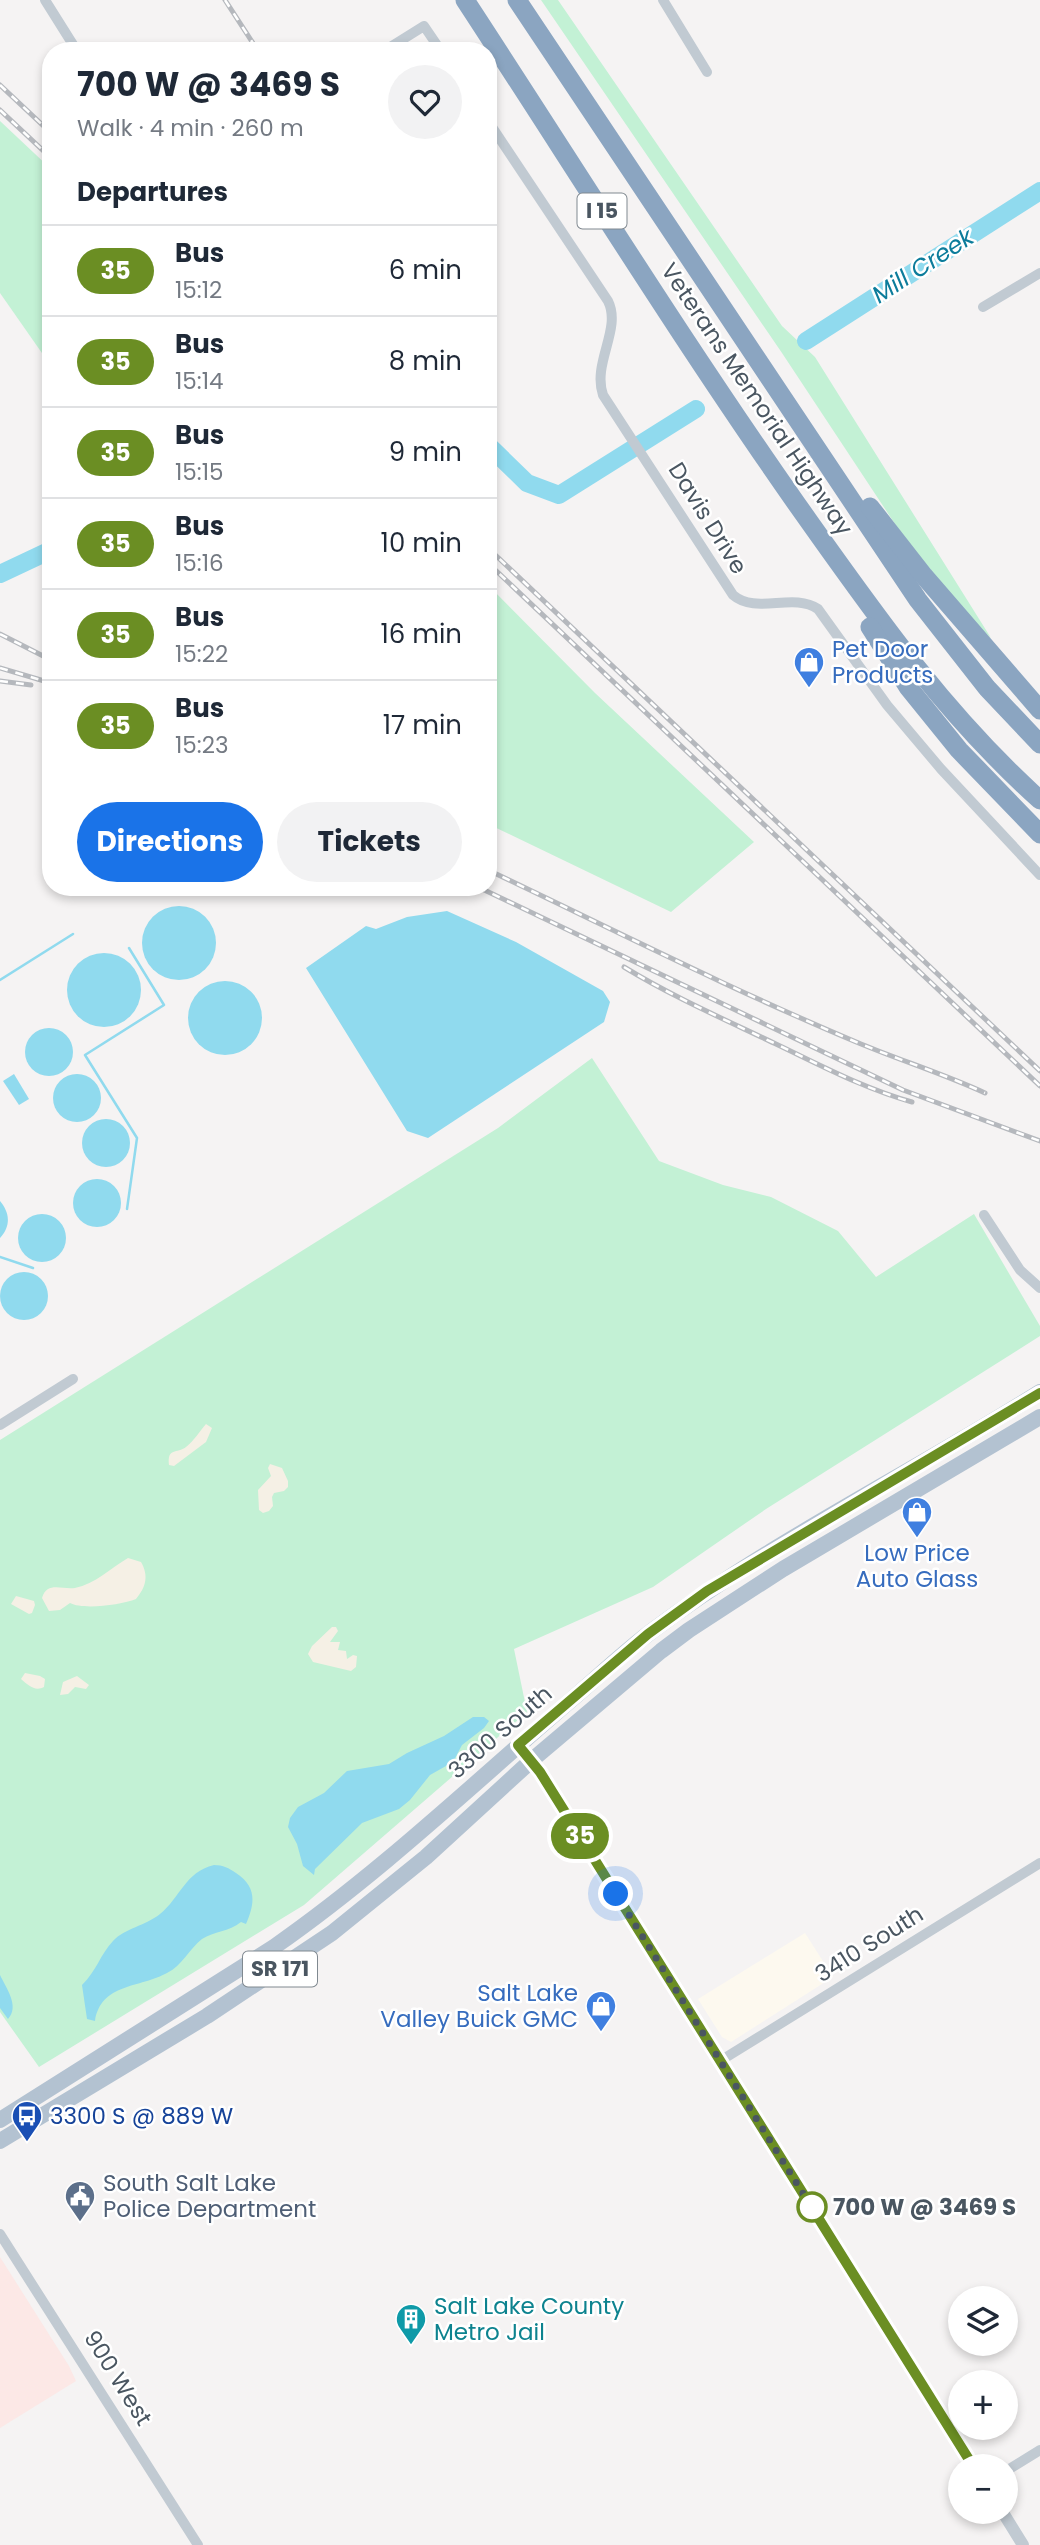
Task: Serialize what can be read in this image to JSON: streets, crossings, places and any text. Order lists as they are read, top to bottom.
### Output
{
  "streets": {
    "highway": ["I 15", "Veterans Memorial Highway"],
    "main road": ["3300 South", "SR 171"],
    "street": ["Davis Drive", "3410 South", "900 West"]
  },
  "water": ["Mill Creek"],
  "places": {
    "shop": ["Pet Door Products", "Low Price Auto Glass", "Salt Lake Valley Buick GMC"],
    "bus stop": ["3300 S @ 889 W"],
    "other": ["700 W @ 3469 S"],
    "public building": ["South Salt Lake Police Department"],
    "building": ["Salt Lake County Metro Jail"]
  },
  "lines": ["bus line 35"],
  "page": {
    "on_map": "35",
    "heading": [
      ["700 W @ 3469 S", "Walk · 4 min · 260 m"],
      "Departures"
    ],
    "list": [
      {
        "mark": "35",
        "name": "Bus",
        "note": "15:12",
        "value": "6 min"
      },
      {
        "mark": "35",
        "name": "Bus",
        "note": "15:14",
        "value": "8 min"
      },
      {
        "mark": "35",
        "name": "Bus",
        "note": "15:15",
        "value": "9 min"
      },
      {
        "mark": "35",
        "name": "Bus",
        "note": "15:16",
        "value": "10 min"
      },
      {
        "mark": "35",
        "name": "Bus",
        "note": "15:22",
        "value": "16 min"
      },
      {
        "mark": "35",
        "name": "Bus",
        "note": "15:23",
        "value": "17 min"
      }
    ],
    "buttons": ["Directions", "Tickets"],
    "map_buttons": ["+", "−"]
  }
}
